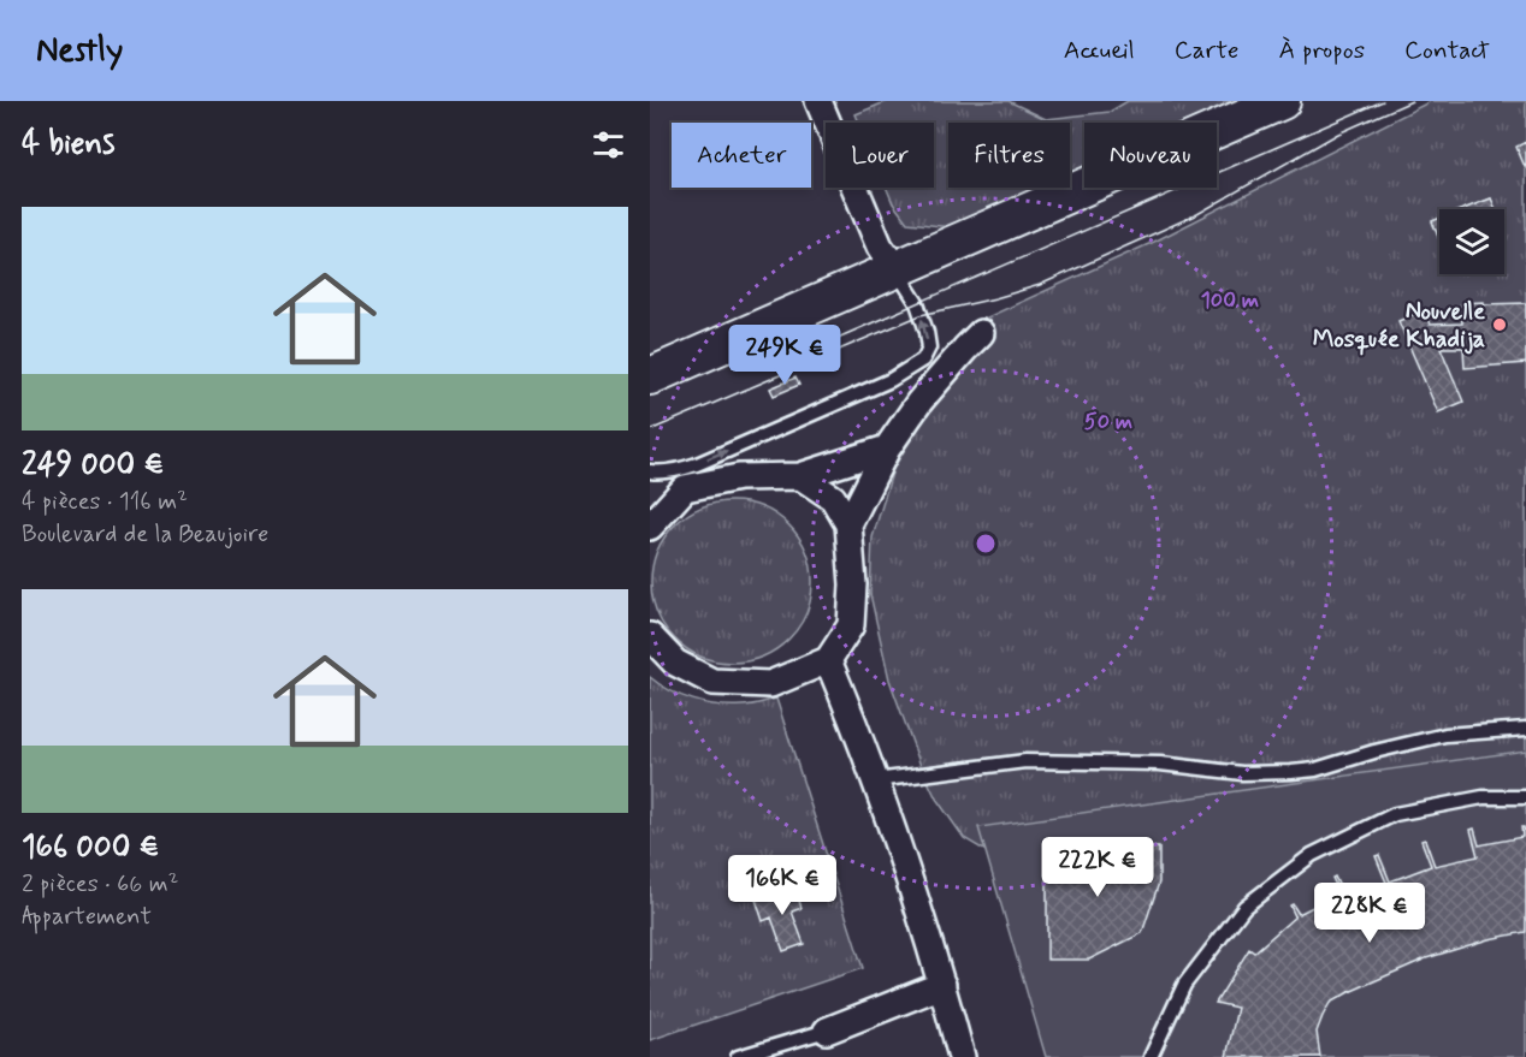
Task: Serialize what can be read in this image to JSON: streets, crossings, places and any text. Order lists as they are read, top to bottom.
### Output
{
  "places": ["Nouvelle Mosquée Khadija"],
  "page": {
    "header": "Nestly",
    "nav": [
      "Accueil",
      "Carte",
      "À propos",
      "Contact"
    ],
    "heading": "4 biens",
    "chip": [
      "Acheter",
      "Louer",
      "Filtres",
      "Nouveau"
    ],
    "list": [
      {
        "name": "249 000 €",
        "note": "4 pièces · 116 m² · Boulevard de la Beaujoire"
      },
      {
        "name": "166 000 €",
        "note": "2 pièces · 66 m² · Appartement"
      }
    ],
    "price": [
      "249K €",
      "222K €",
      "166K €",
      "228K €"
    ]
  },
  "rings": ["100 m", "50 m"]
}
